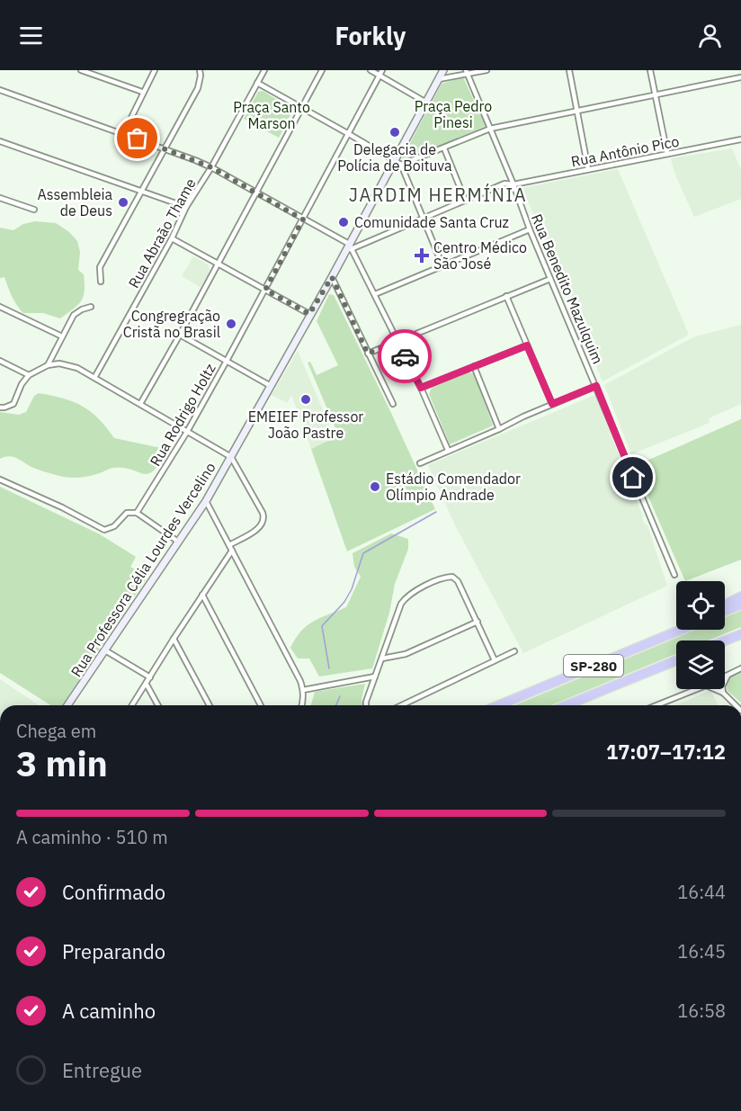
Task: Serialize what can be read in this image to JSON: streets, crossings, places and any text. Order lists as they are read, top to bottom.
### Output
{
  "streets": {
    "highway": ["SP-280"],
    "main road": ["Rua Professora Célia Lourdes Vercelino"],
    "street": [
      "Rua Antônio Pico",
      "Rua Abraão Thame",
      "Rua Benedito Mazulquim",
      "Rua Rodrigo Holtz"
    ]
  },
  "crossings": [
    ["Rua Antônio Pico", "Rua Benedito Mazulquim"],
    ["Rua Antônio Pico", "Rua Professora Célia Lourdes Vercelino"]
  ],
  "districts": ["JARDIM HERMÍNIA"],
  "parks": ["Praça Pedro Pinesi", "Praça Santo Marson"],
  "places": {
    "other": [
      "Delegacia de Polícia de Boituva",
      "Assembleia de Deus",
      "Comunidade Santa Cruz",
      "Congregração Cristã no Brasil",
      "EMEIEF Professor João Pastre",
      "Estádio Comendador Olímpio Andrade"
    ],
    "health": ["Centro Médico São José"]
  },
  "page": {
    "header": "Forkly",
    "heading": ["3 min", "Chega em", "17:07–17:12"],
    "bar": "A caminho · 510 m",
    "list": [
      ["Confirmado", "16:44"],
      ["Preparando", "16:45"],
      ["A caminho", "16:58"],
      "Entregue"
    ]
  }
}
